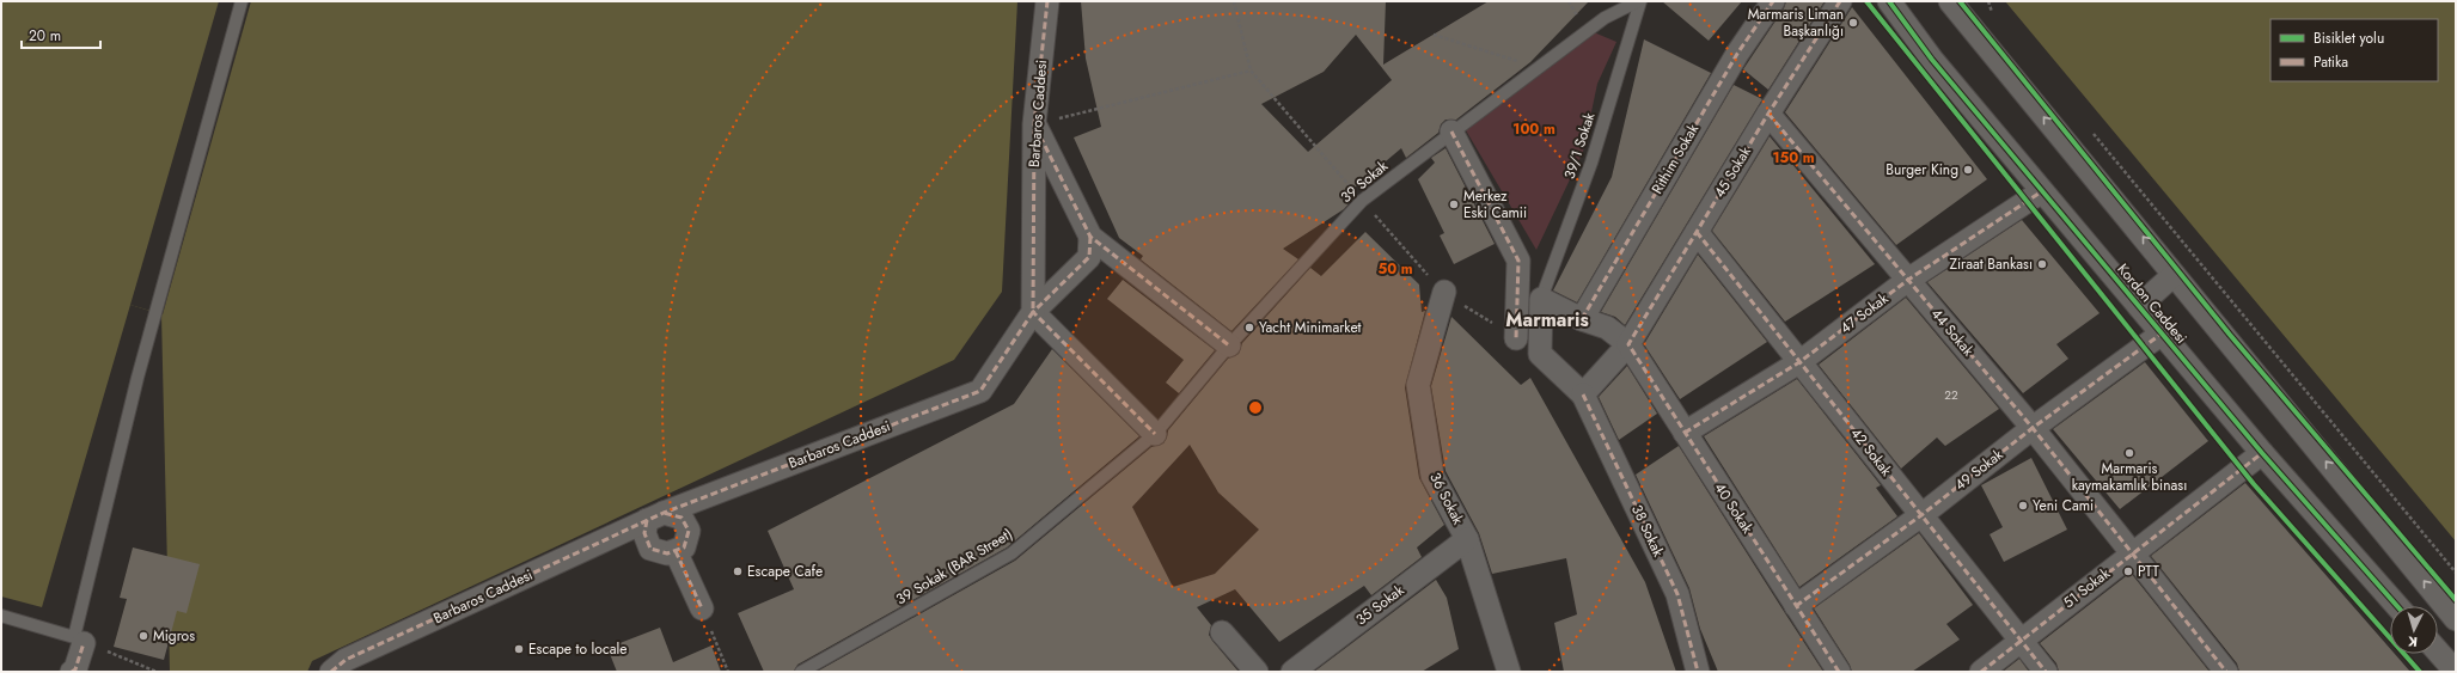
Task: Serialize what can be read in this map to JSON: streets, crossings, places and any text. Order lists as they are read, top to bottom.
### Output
{
  "streets": {
    "street": [
      "Barbaros Caddesi",
      "Rithim Sokak",
      "45 Sokak",
      "Kordon Caddesi",
      "47 Sokak",
      "44 Sokak",
      "42 Sokak",
      "49 Sokak",
      "36 Sokak",
      "40 Sokak",
      "38 Sokak",
      "51 Sokak",
      "35 Sokak"
    ],
    "lane": ["39/1 Sokak", "39 Sokak", "39 Sokak (BAR Street)"]
  },
  "crossings": [
    ["39/1 Sokak", "39 Sokak"],
    ["39/1 Sokak", "40 Sokak"],
    ["Rithim Sokak", "40 Sokak"],
    ["45 Sokak", "44 Sokak"],
    ["45 Sokak", "42 Sokak"],
    ["45 Sokak", "40 Sokak"],
    ["45 Sokak", "38 Sokak"],
    ["39 Sokak", "39 Sokak (BAR Street)"],
    ["Kordon Caddesi", "47 Sokak"],
    ["Kordon Caddesi", "49 Sokak"],
    ["Kordon Caddesi", "51 Sokak"],
    ["47 Sokak", "44 Sokak"],
    ["47 Sokak", "42 Sokak"],
    ["47 Sokak", "40 Sokak"],
    ["44 Sokak", "49 Sokak"],
    ["44 Sokak", "51 Sokak"],
    ["42 Sokak", "49 Sokak"],
    ["42 Sokak", "51 Sokak"],
    ["49 Sokak", "40 Sokak"],
    ["36 Sokak", "35 Sokak"]
  ],
  "districts": ["Marmaris"],
  "places": [
    "Marmaris Liman Başkanlığı",
    "Burger King",
    "Merkez Eski Camii",
    "Ziraat Bankası",
    "Yacht Minimarket",
    "Marmaris kaymakamlık binası",
    "Yeni Cami",
    "Escape Cafe",
    "PTT",
    "Migros",
    "Escape to locale"
  ],
  "house_numbers": ["22"],
  "legend": ["Bisiklet yolu", "Patika"],
  "scale_bar": "20 m",
  "north": "bottom",
  "rings": ["100 m", "150 m", "50 m"]
}
